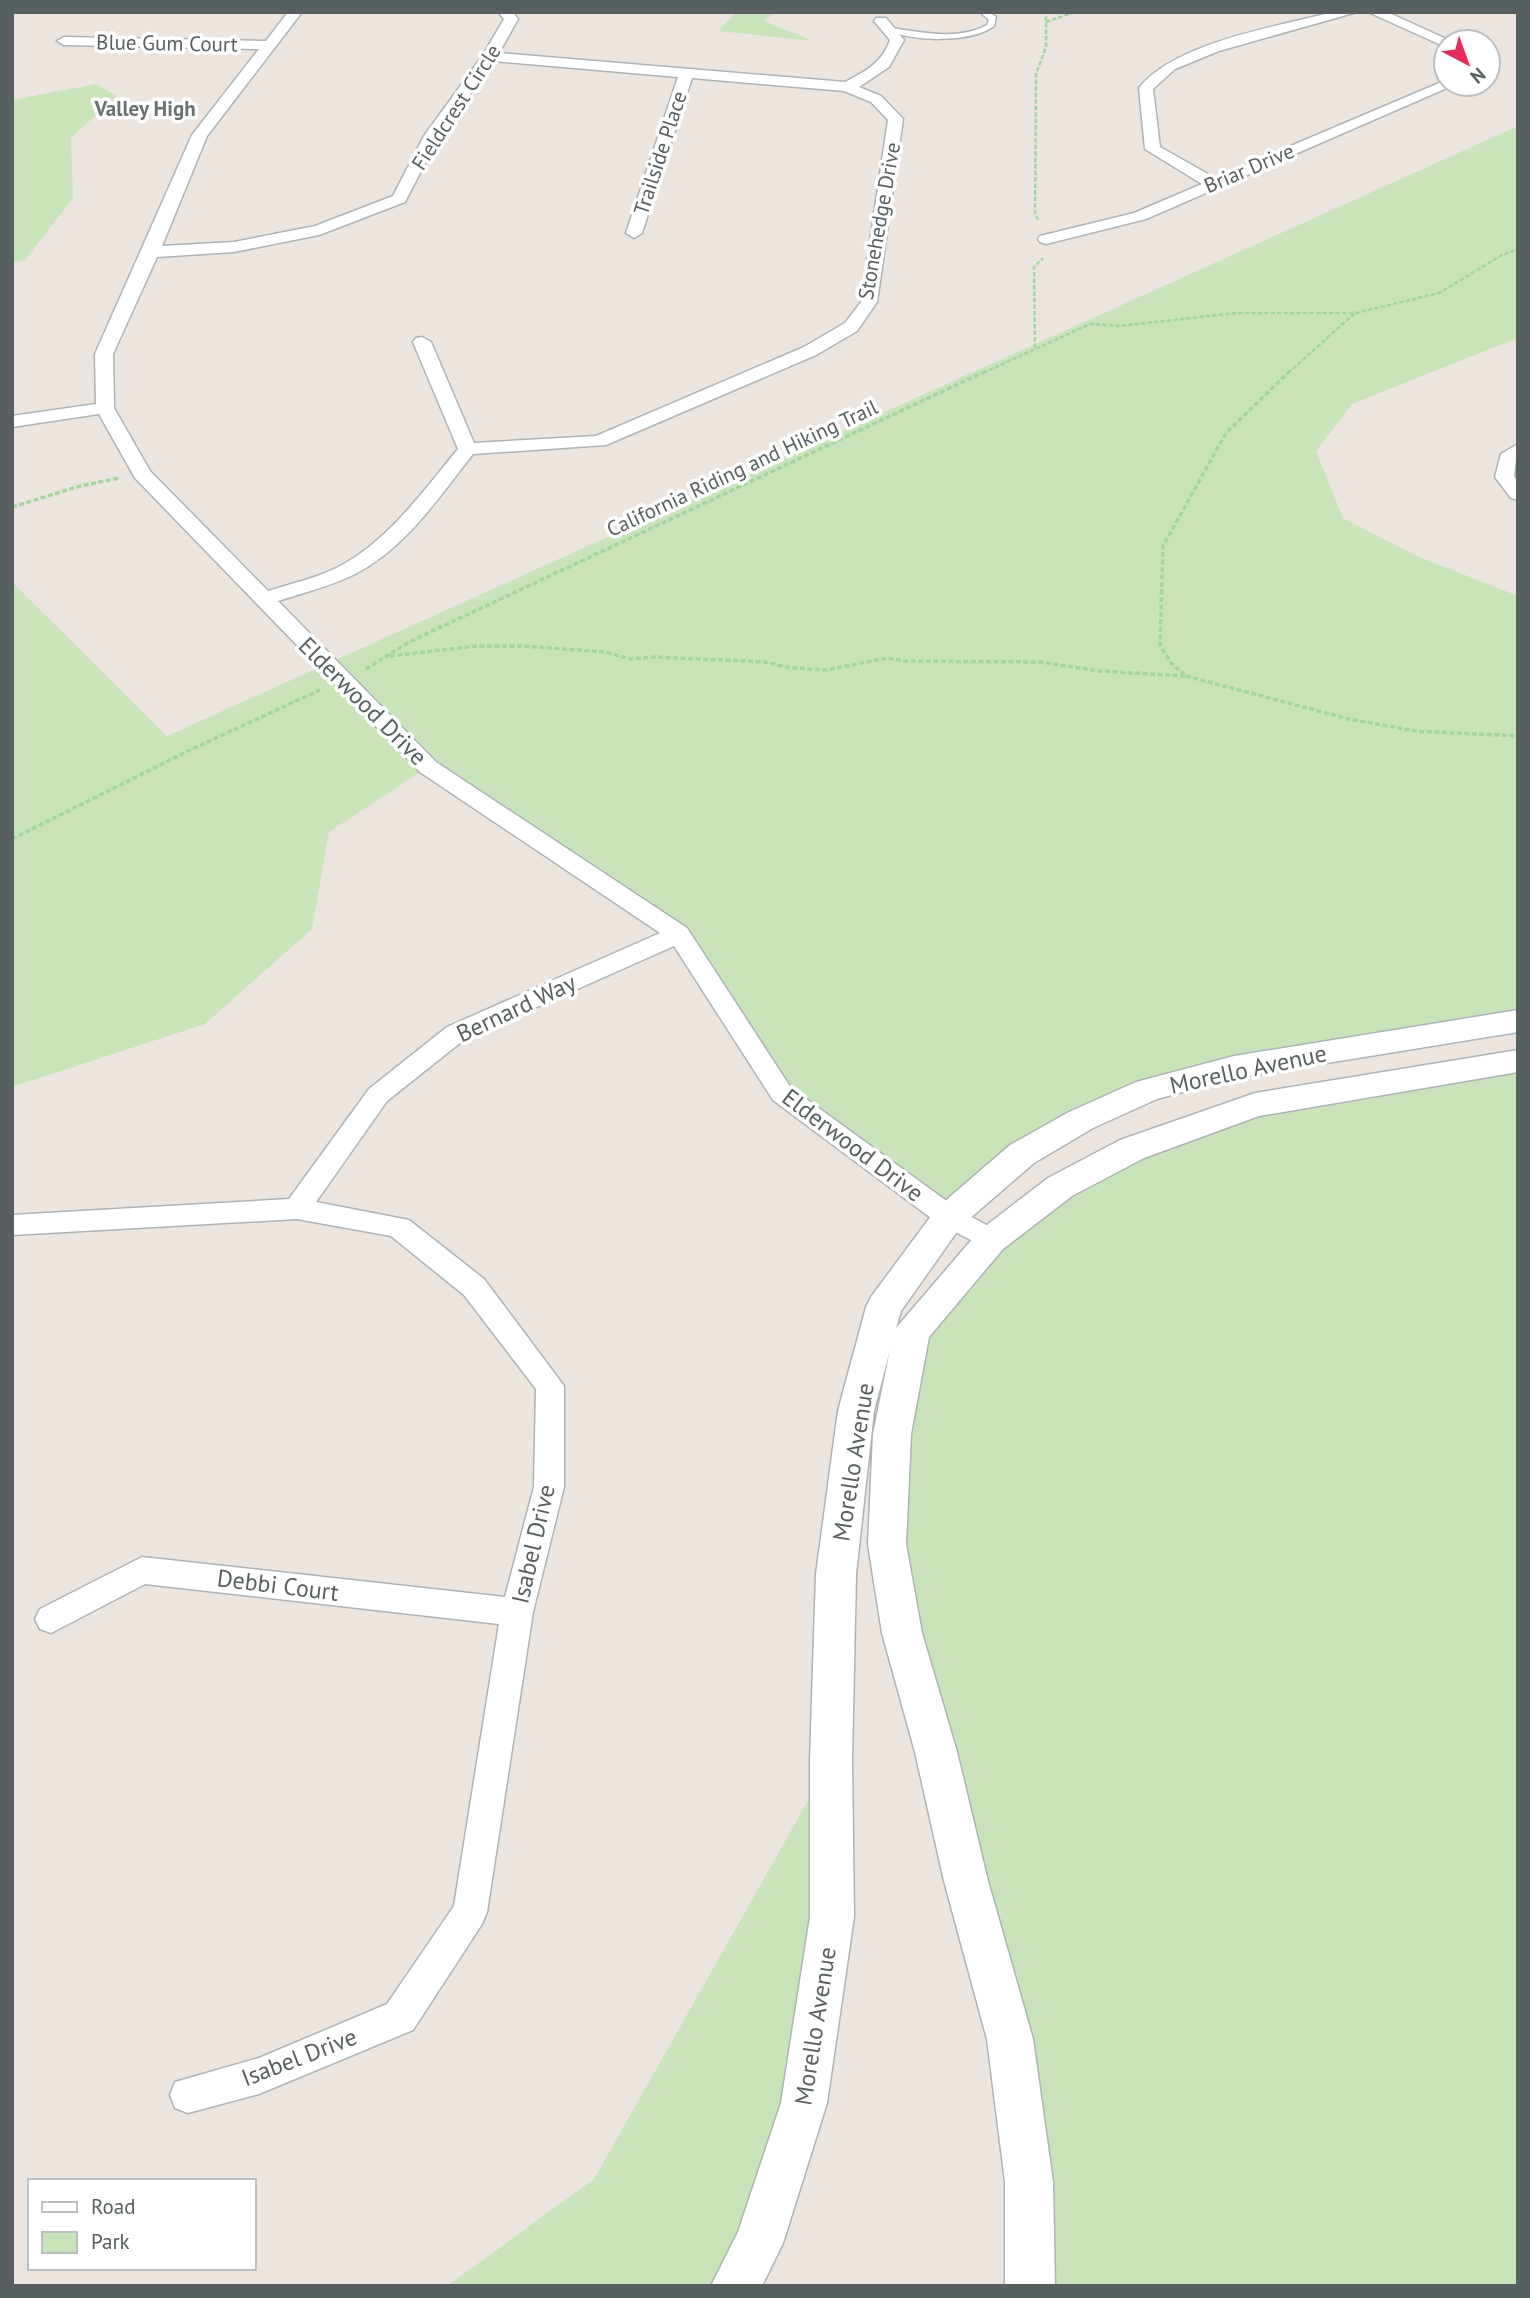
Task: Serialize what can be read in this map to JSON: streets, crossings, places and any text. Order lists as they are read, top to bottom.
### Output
{
  "streets": {
    "street": [
      "Blue Gum Court",
      "Fieldcrest Circle",
      "Trailside Place",
      "Briar Drive",
      "Stonehedge Drive",
      "Elderwood Drive",
      "Bernard Way",
      "Morello Avenue",
      "Isabel Drive",
      "Debbi Court"
    ],
    "path": ["California Riding and Hiking Trail"]
  },
  "crossings": [
    ["Blue Gum Court", "Elderwood Drive"],
    ["Fieldcrest Circle", "Stonehedge Drive"],
    ["Fieldcrest Circle", "Elderwood Drive"],
    ["Trailside Place", "Stonehedge Drive"],
    ["California Riding and Hiking Trail", "Elderwood Drive"],
    ["Elderwood Drive", "Bernard Way"],
    ["Elderwood Drive", "Morello Avenue"],
    ["Bernard Way", "Isabel Drive"],
    ["Isabel Drive", "Debbi Court"]
  ],
  "districts": ["Valley High"],
  "legend": ["Road", "Park"],
  "north": "bottom right"
}
